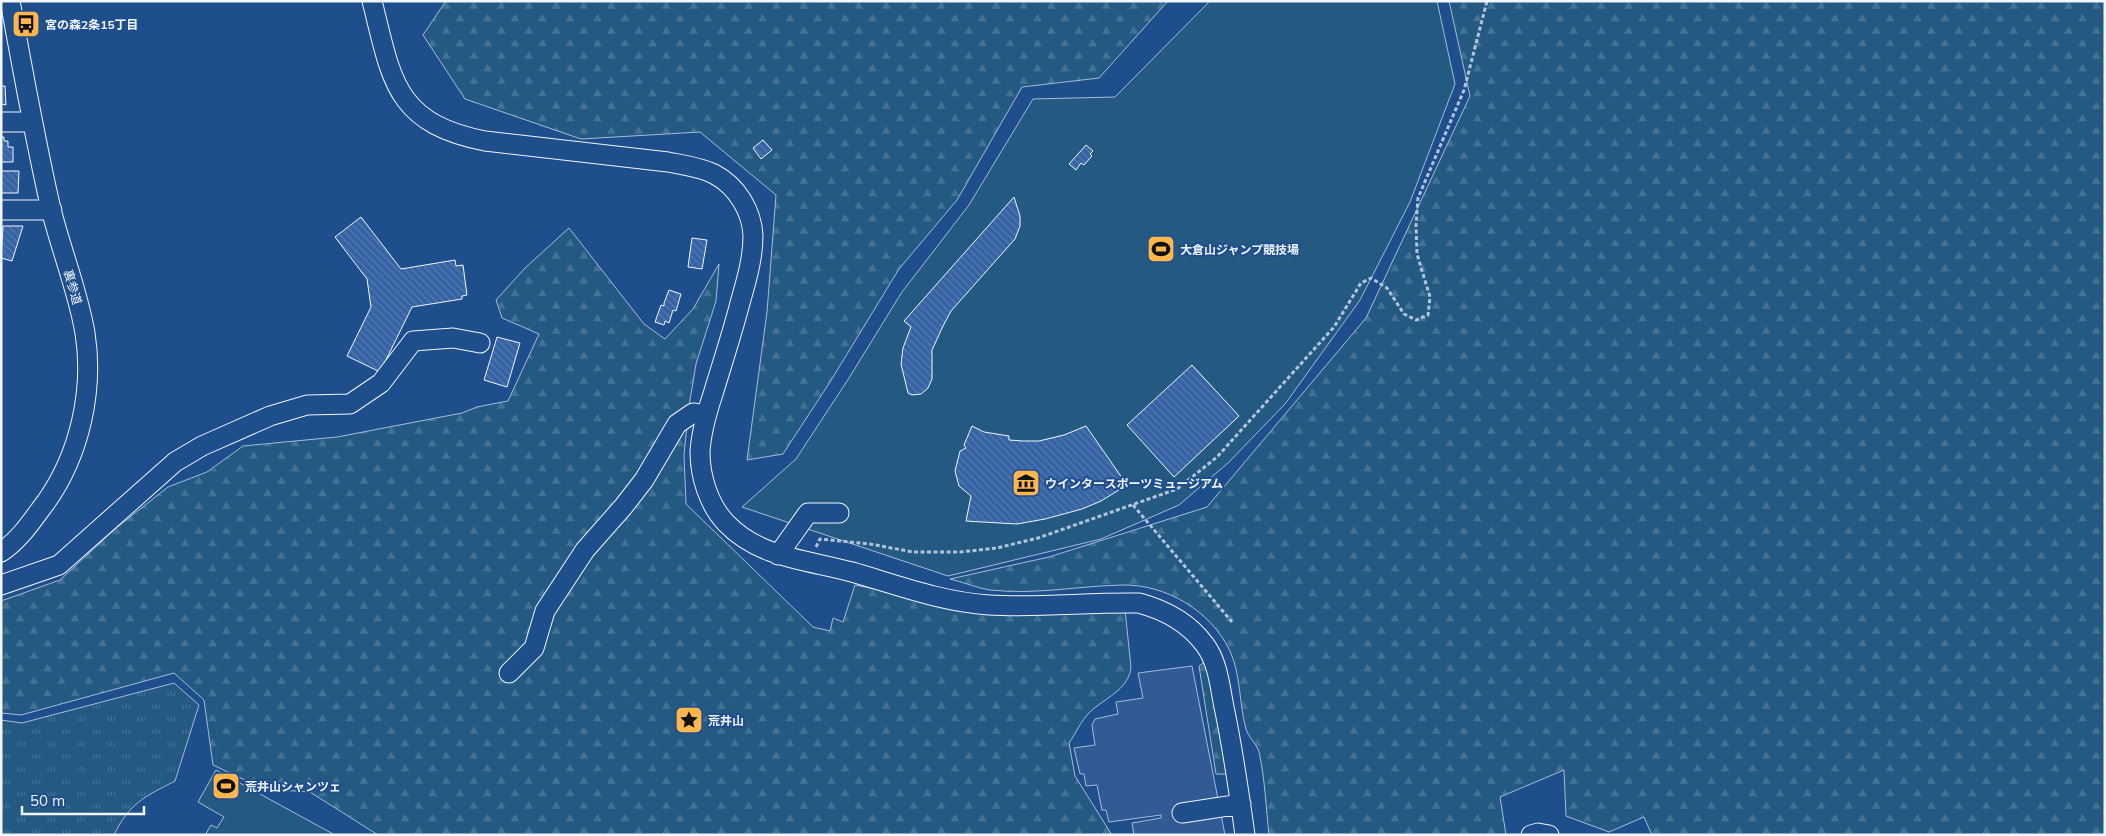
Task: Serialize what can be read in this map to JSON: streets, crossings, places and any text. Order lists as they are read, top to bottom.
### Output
{
  "streets": {
    "street": ["裏参道"]
  },
  "places": {
    "bus stop": ["宮の森2条15丁目"],
    "sports": ["大倉山ジャンプ競技場", "荒井山シャンツェ"],
    "museum": ["ウインタースポーツミュージアム"],
    "place": ["荒井山"]
  },
  "scale_bar": "50 m"
}
